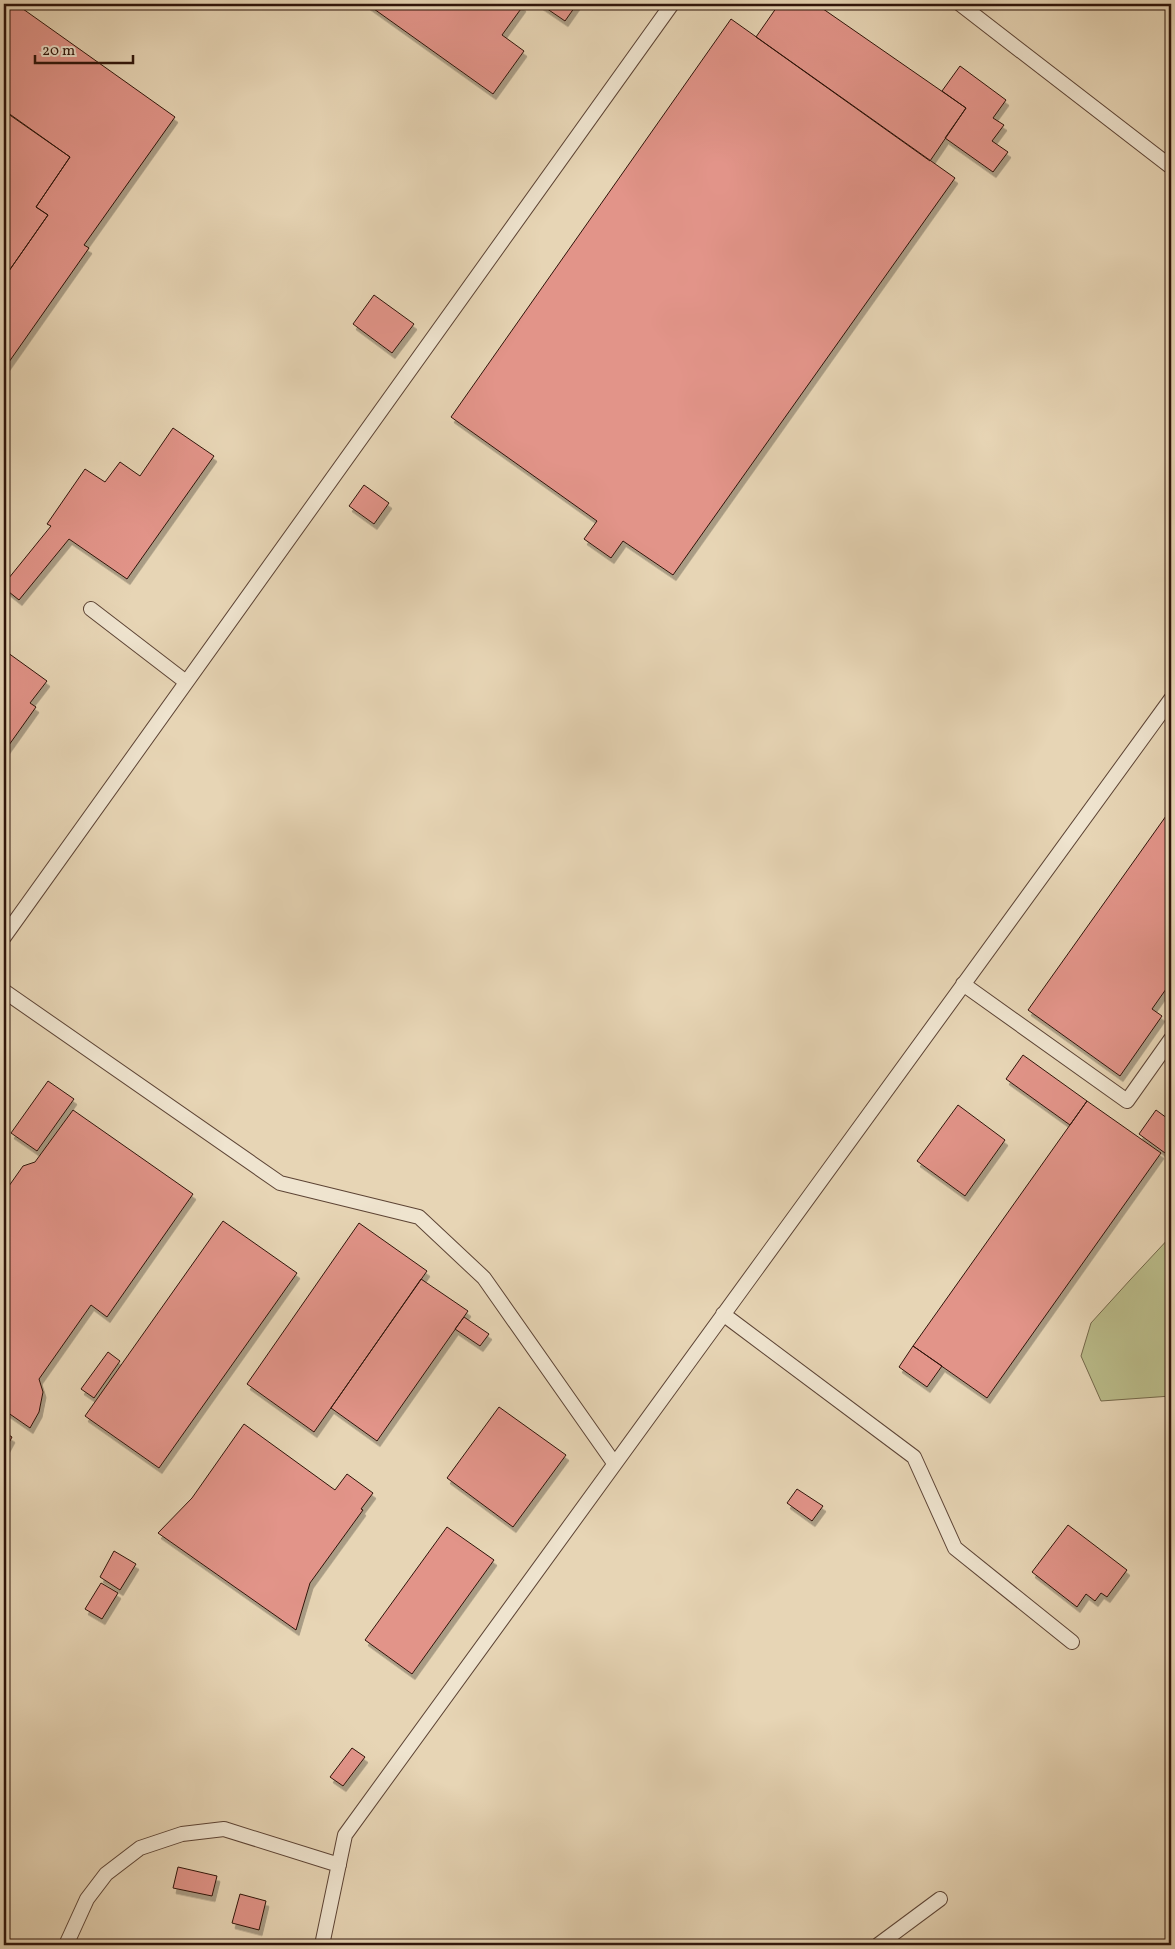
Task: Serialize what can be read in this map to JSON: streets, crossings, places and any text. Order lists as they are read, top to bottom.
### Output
{
  "scale_bar": "20 m"
}
